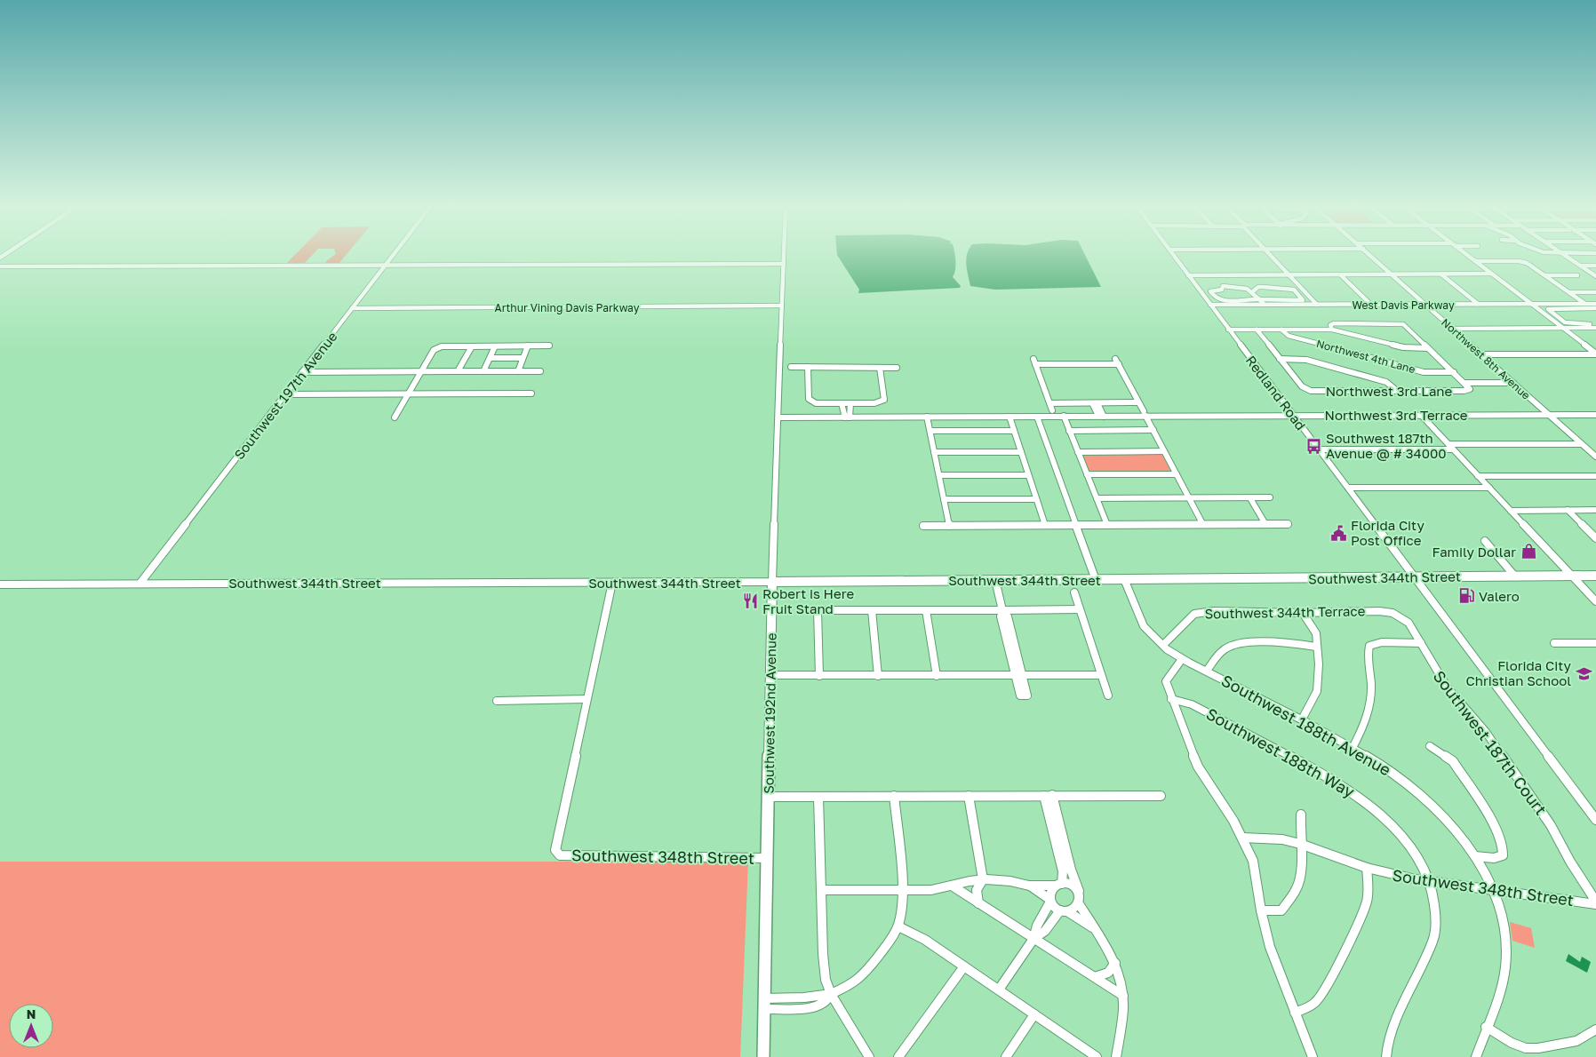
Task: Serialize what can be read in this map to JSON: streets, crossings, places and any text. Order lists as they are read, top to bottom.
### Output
{
  "streets": {
    "main road": ["Southwest 344th Street", "Southwest 192nd Avenue"],
    "street": [
      "West Davis Parkway",
      "Arthur Vining Davis Parkway",
      "Northwest 4th Lane",
      "Northwest 8th Avenue",
      "Northwest 3rd Lane",
      "Redland Road",
      "Southwest 197th Avenue",
      "Northwest 3rd Terrace",
      "Southwest 344th Terrace",
      "Southwest 188th Avenue",
      "Southwest 187th Court",
      "Southwest 188th Way",
      "Southwest 348th Street"
    ]
  },
  "crossings": [
    ["West Davis Parkway", "Northwest 8th Avenue"],
    ["West Davis Parkway", "Redland Road"],
    ["Arthur Vining Davis Parkway", "Southwest 197th Avenue"],
    ["Arthur Vining Davis Parkway", "Southwest 192nd Avenue"],
    ["Northwest 8th Avenue", "Northwest 3rd Terrace"],
    ["Redland Road", "Northwest 3rd Terrace"],
    ["Redland Road", "Southwest 344th Street"],
    ["Southwest 197th Avenue", "Southwest 344th Street"],
    ["Southwest 344th Street", "Southwest 192nd Avenue"],
    ["Southwest 344th Street", "Southwest 188th Avenue"],
    ["Southwest 344th Terrace", "Southwest 188th Avenue"],
    ["Southwest 344th Terrace", "Southwest 187th Court"],
    ["Southwest 192nd Avenue", "Southwest 348th Street"],
    ["Southwest 188th Avenue", "Southwest 348th Street"],
    ["Southwest 187th Court", "Southwest 348th Street"],
    ["Southwest 188th Way", "Southwest 348th Street"]
  ],
  "places": {
    "bus stop": ["Southwest 187th Avenue @ # 34000"],
    "public building": ["Florida City Post Office"],
    "shop": ["Family Dollar"],
    "fuel station": ["Valero"],
    "restaurant": ["Robert is Here Fruit Stand"],
    "school or university": ["Florida City Christian School"]
  },
  "north": "top"
}
